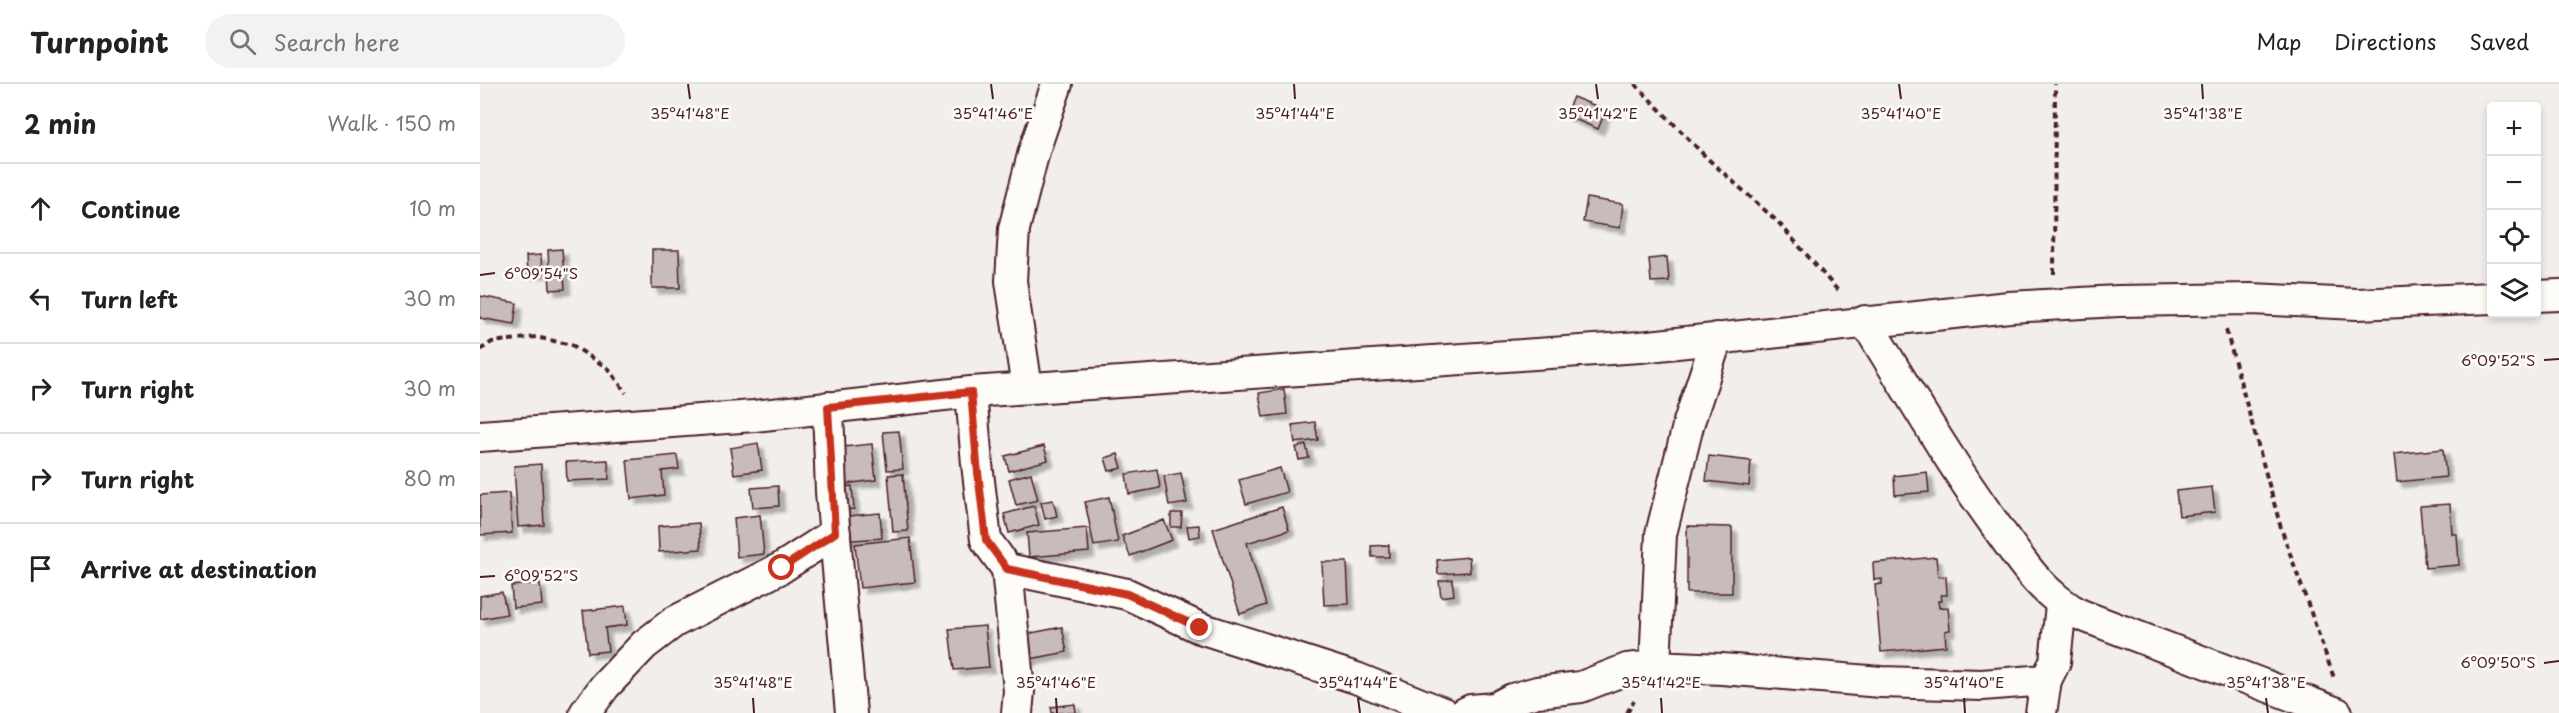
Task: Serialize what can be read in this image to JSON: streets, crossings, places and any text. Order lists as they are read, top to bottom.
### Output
{
  "page": {
    "header": "Turnpoint",
    "search": "Search here",
    "nav": ["Map", "Directions", "Saved"],
    "heading": ["2 min", "Walk · 150 m"],
    "map_buttons": ["+", "−"],
    "list": [
      ["Continue", "10 m"],
      ["Turn left", "30 m"],
      ["Turn right", "30 m"],
      ["Turn right", "80 m"],
      "Arrive at destination"
    ]
  },
  "coordinates": [
    "35°41'48\"E",
    "35°41'46\"E",
    "35°41'44\"E",
    "35°41'42\"E",
    "35°41'40\"E",
    "35°41'38\"E",
    "6°09'54\"S",
    "6°09'52\"S",
    "6°09'50\"S"
  ]
}
